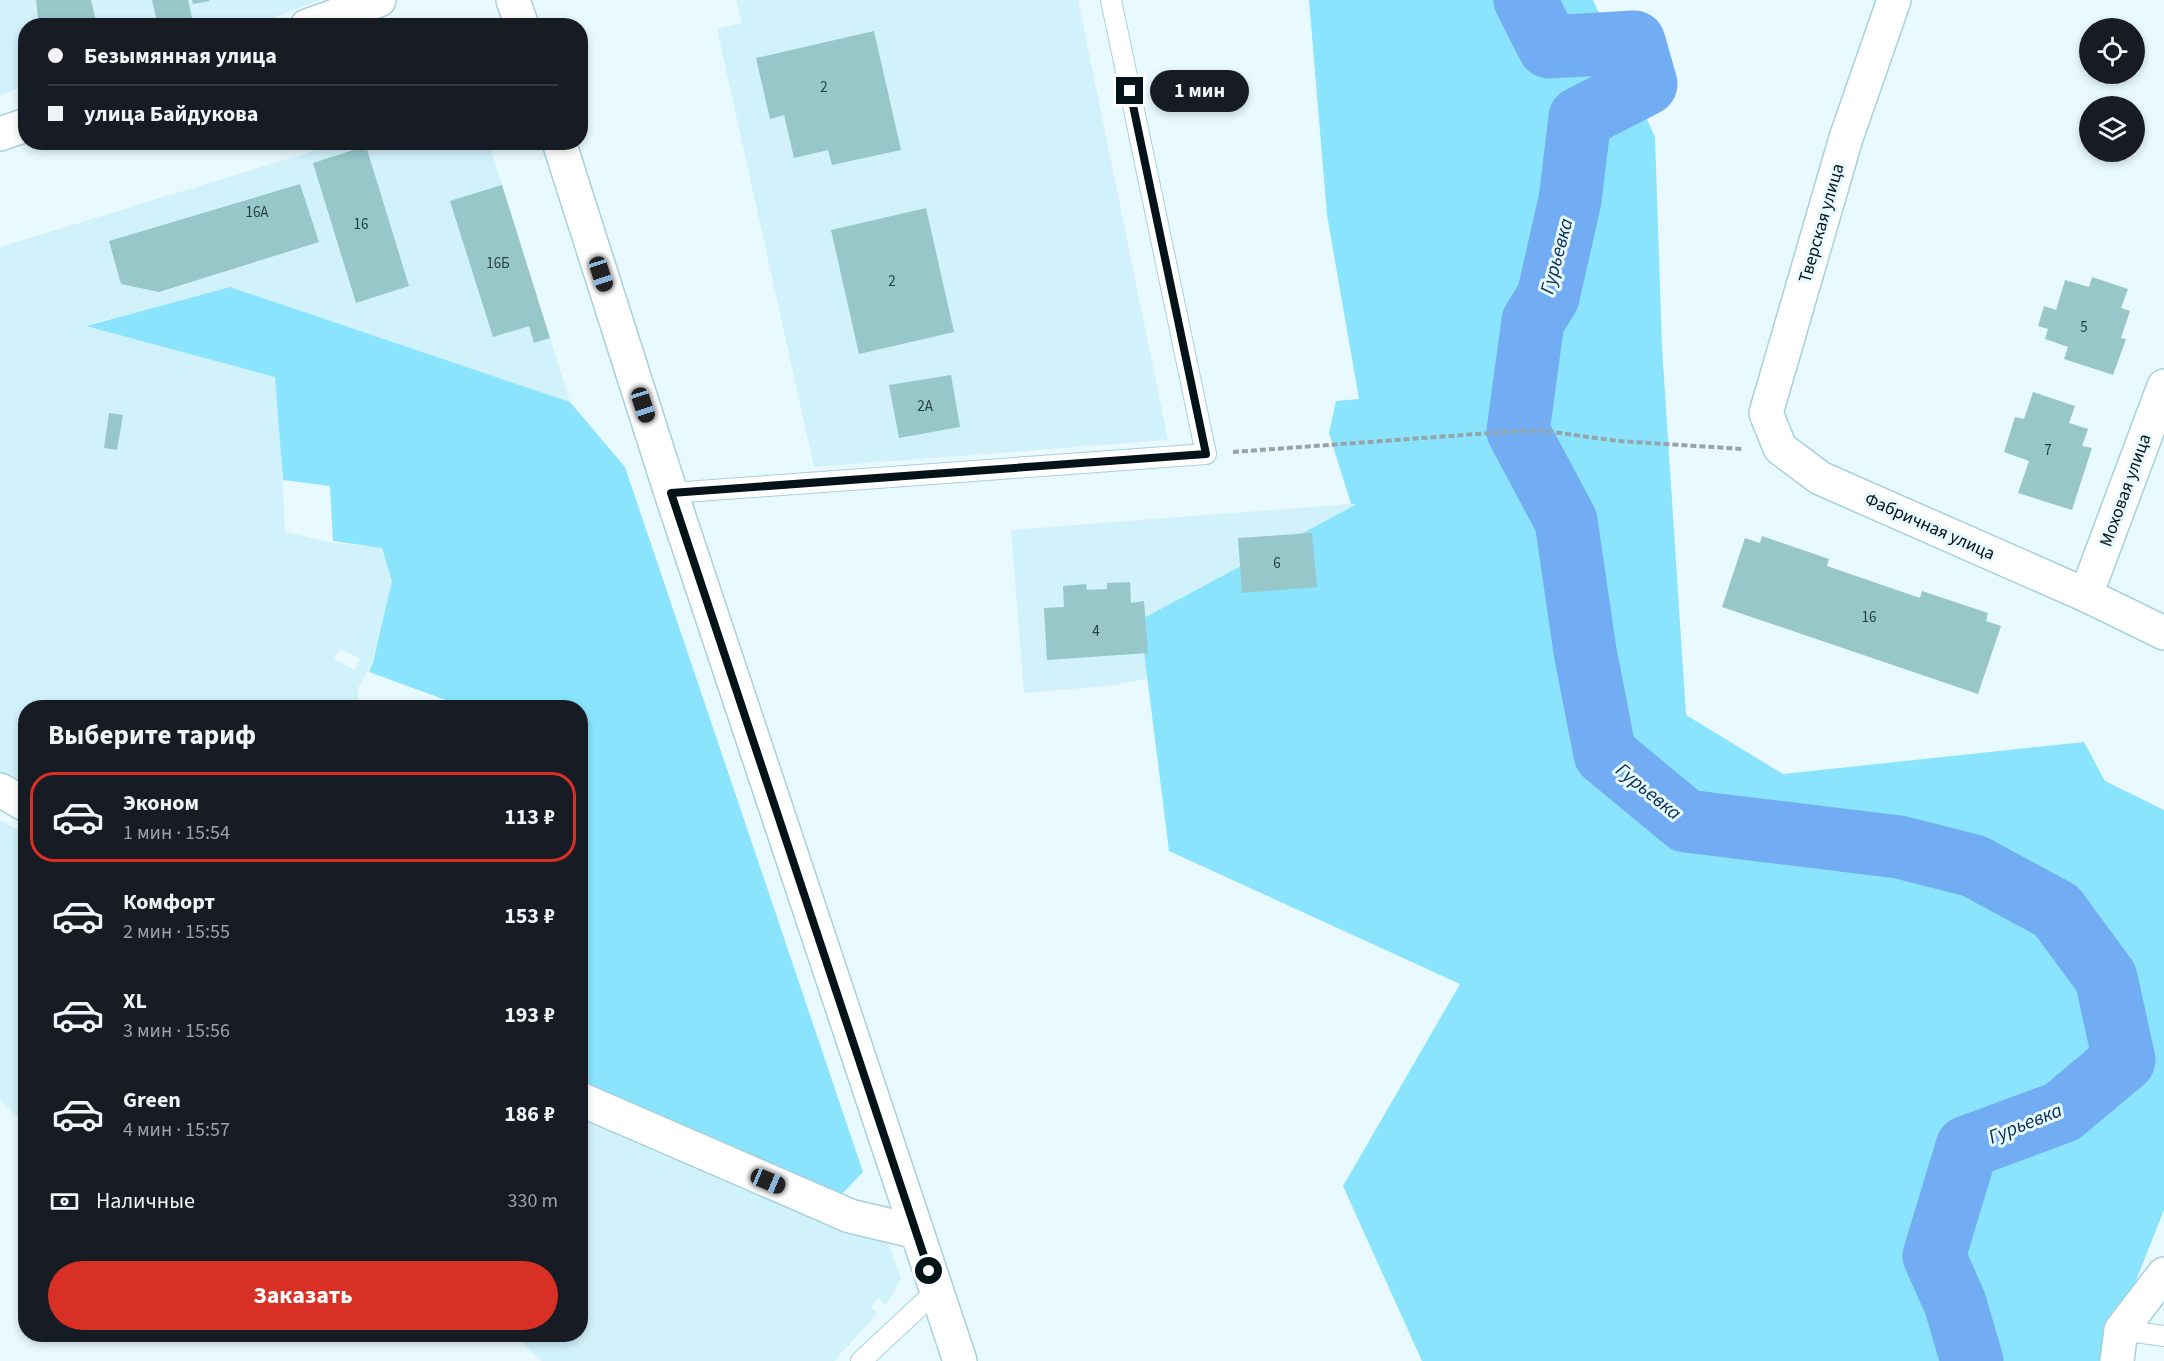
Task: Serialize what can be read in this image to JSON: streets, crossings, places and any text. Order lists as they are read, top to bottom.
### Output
{
  "streets": {
    "street": ["Тверская улица", "Моховая улица", "Фабричная улица"]
  },
  "crossings": [
    ["Тверская улица", "Фабричная улица"],
    ["Моховая улица", "Фабричная улица"]
  ],
  "water": ["Гурьевка"],
  "house_numbers": [
    "2",
    "16А",
    "16",
    "16Б",
    "2",
    "5",
    "2А",
    "7",
    "6",
    "16",
    "4"
  ],
  "page": {
    "banner": ["Безымянная улица", "улица Байдукова"],
    "bubble": "1 мин",
    "heading": "Выберите тариф",
    "list": [
      {
        "name": "Эконом",
        "note": "1 мин · 15:54",
        "value": "113 ₽"
      },
      {
        "name": "Комфорт",
        "note": "2 мин · 15:55",
        "value": "153 ₽"
      },
      {
        "name": "XL",
        "note": "3 мин · 15:56",
        "value": "193 ₽"
      },
      {
        "name": "Green",
        "note": "4 мин · 15:57",
        "value": "186 ₽"
      }
    ],
    "pay": ["Наличные", "330 m"],
    "buttons": "Заказать"
  }
}
